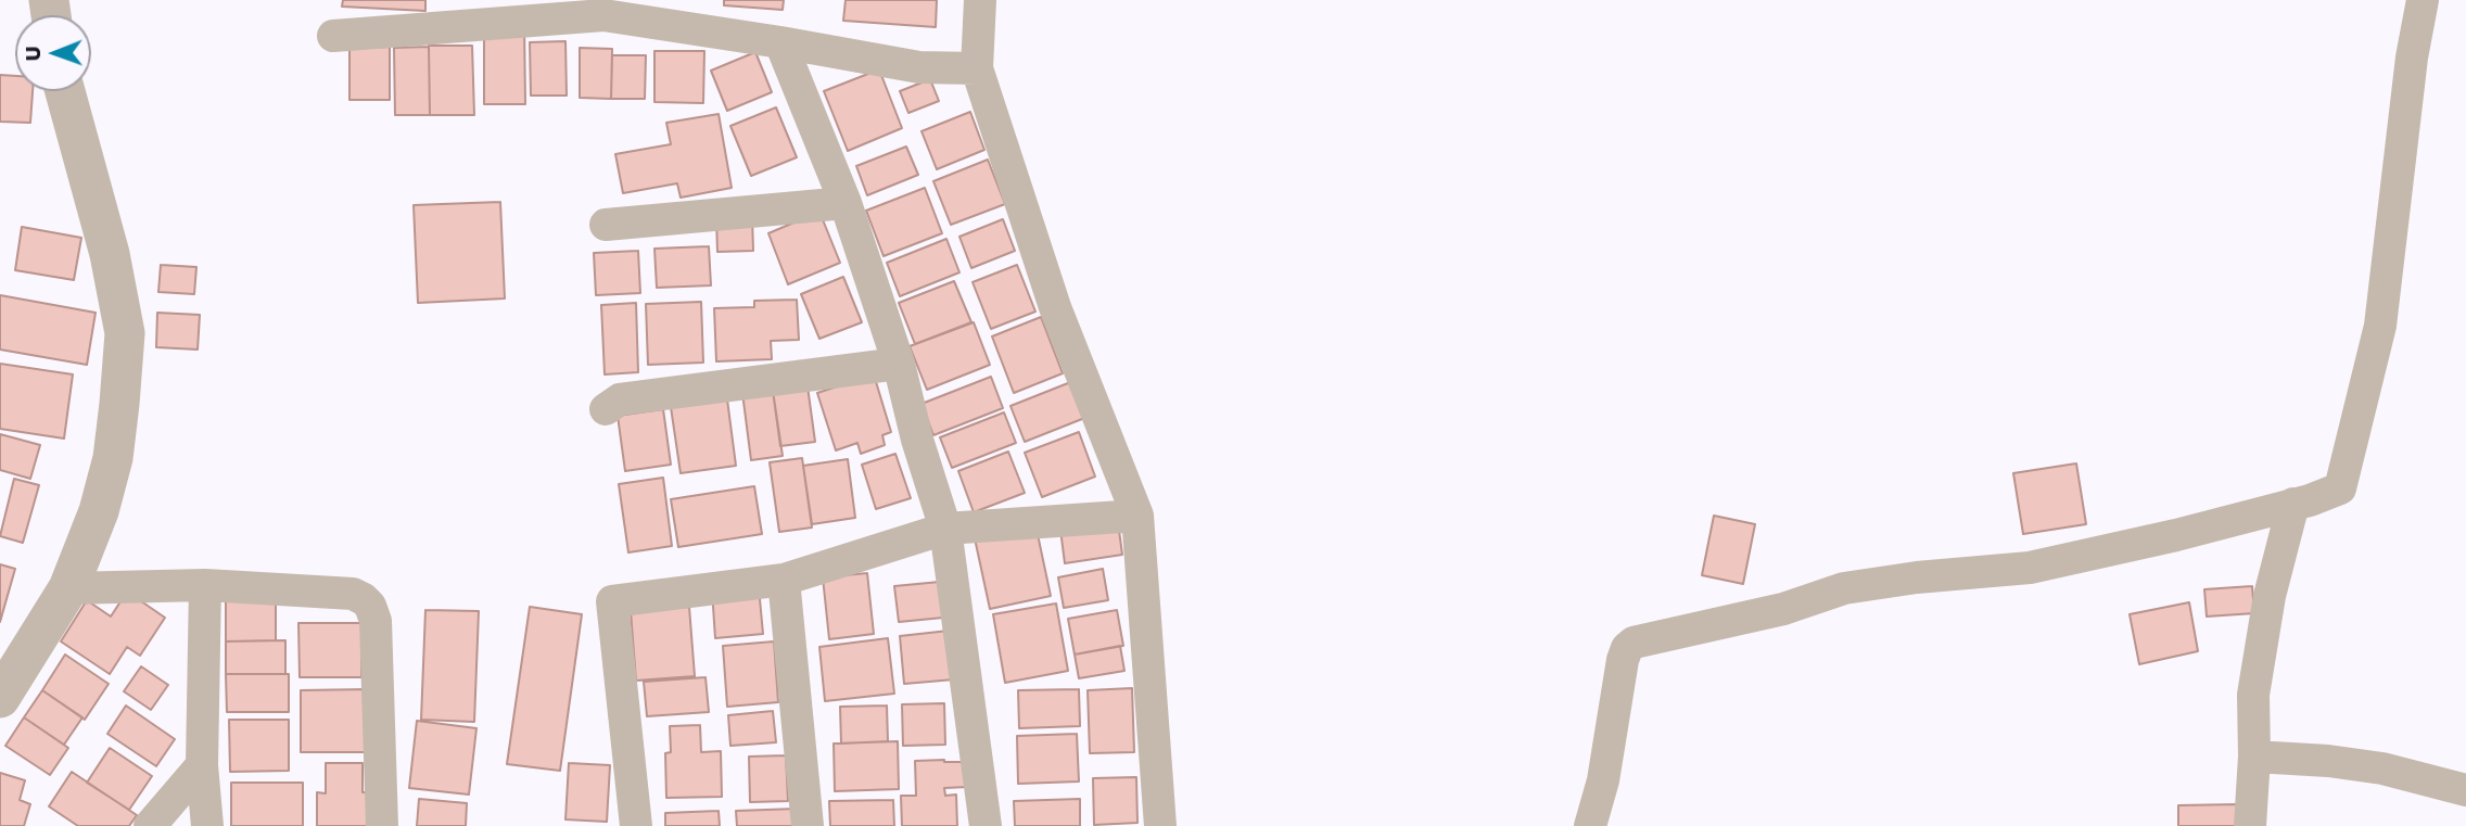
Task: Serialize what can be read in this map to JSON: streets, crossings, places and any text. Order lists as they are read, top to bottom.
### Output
{
  "north": "left"
}
